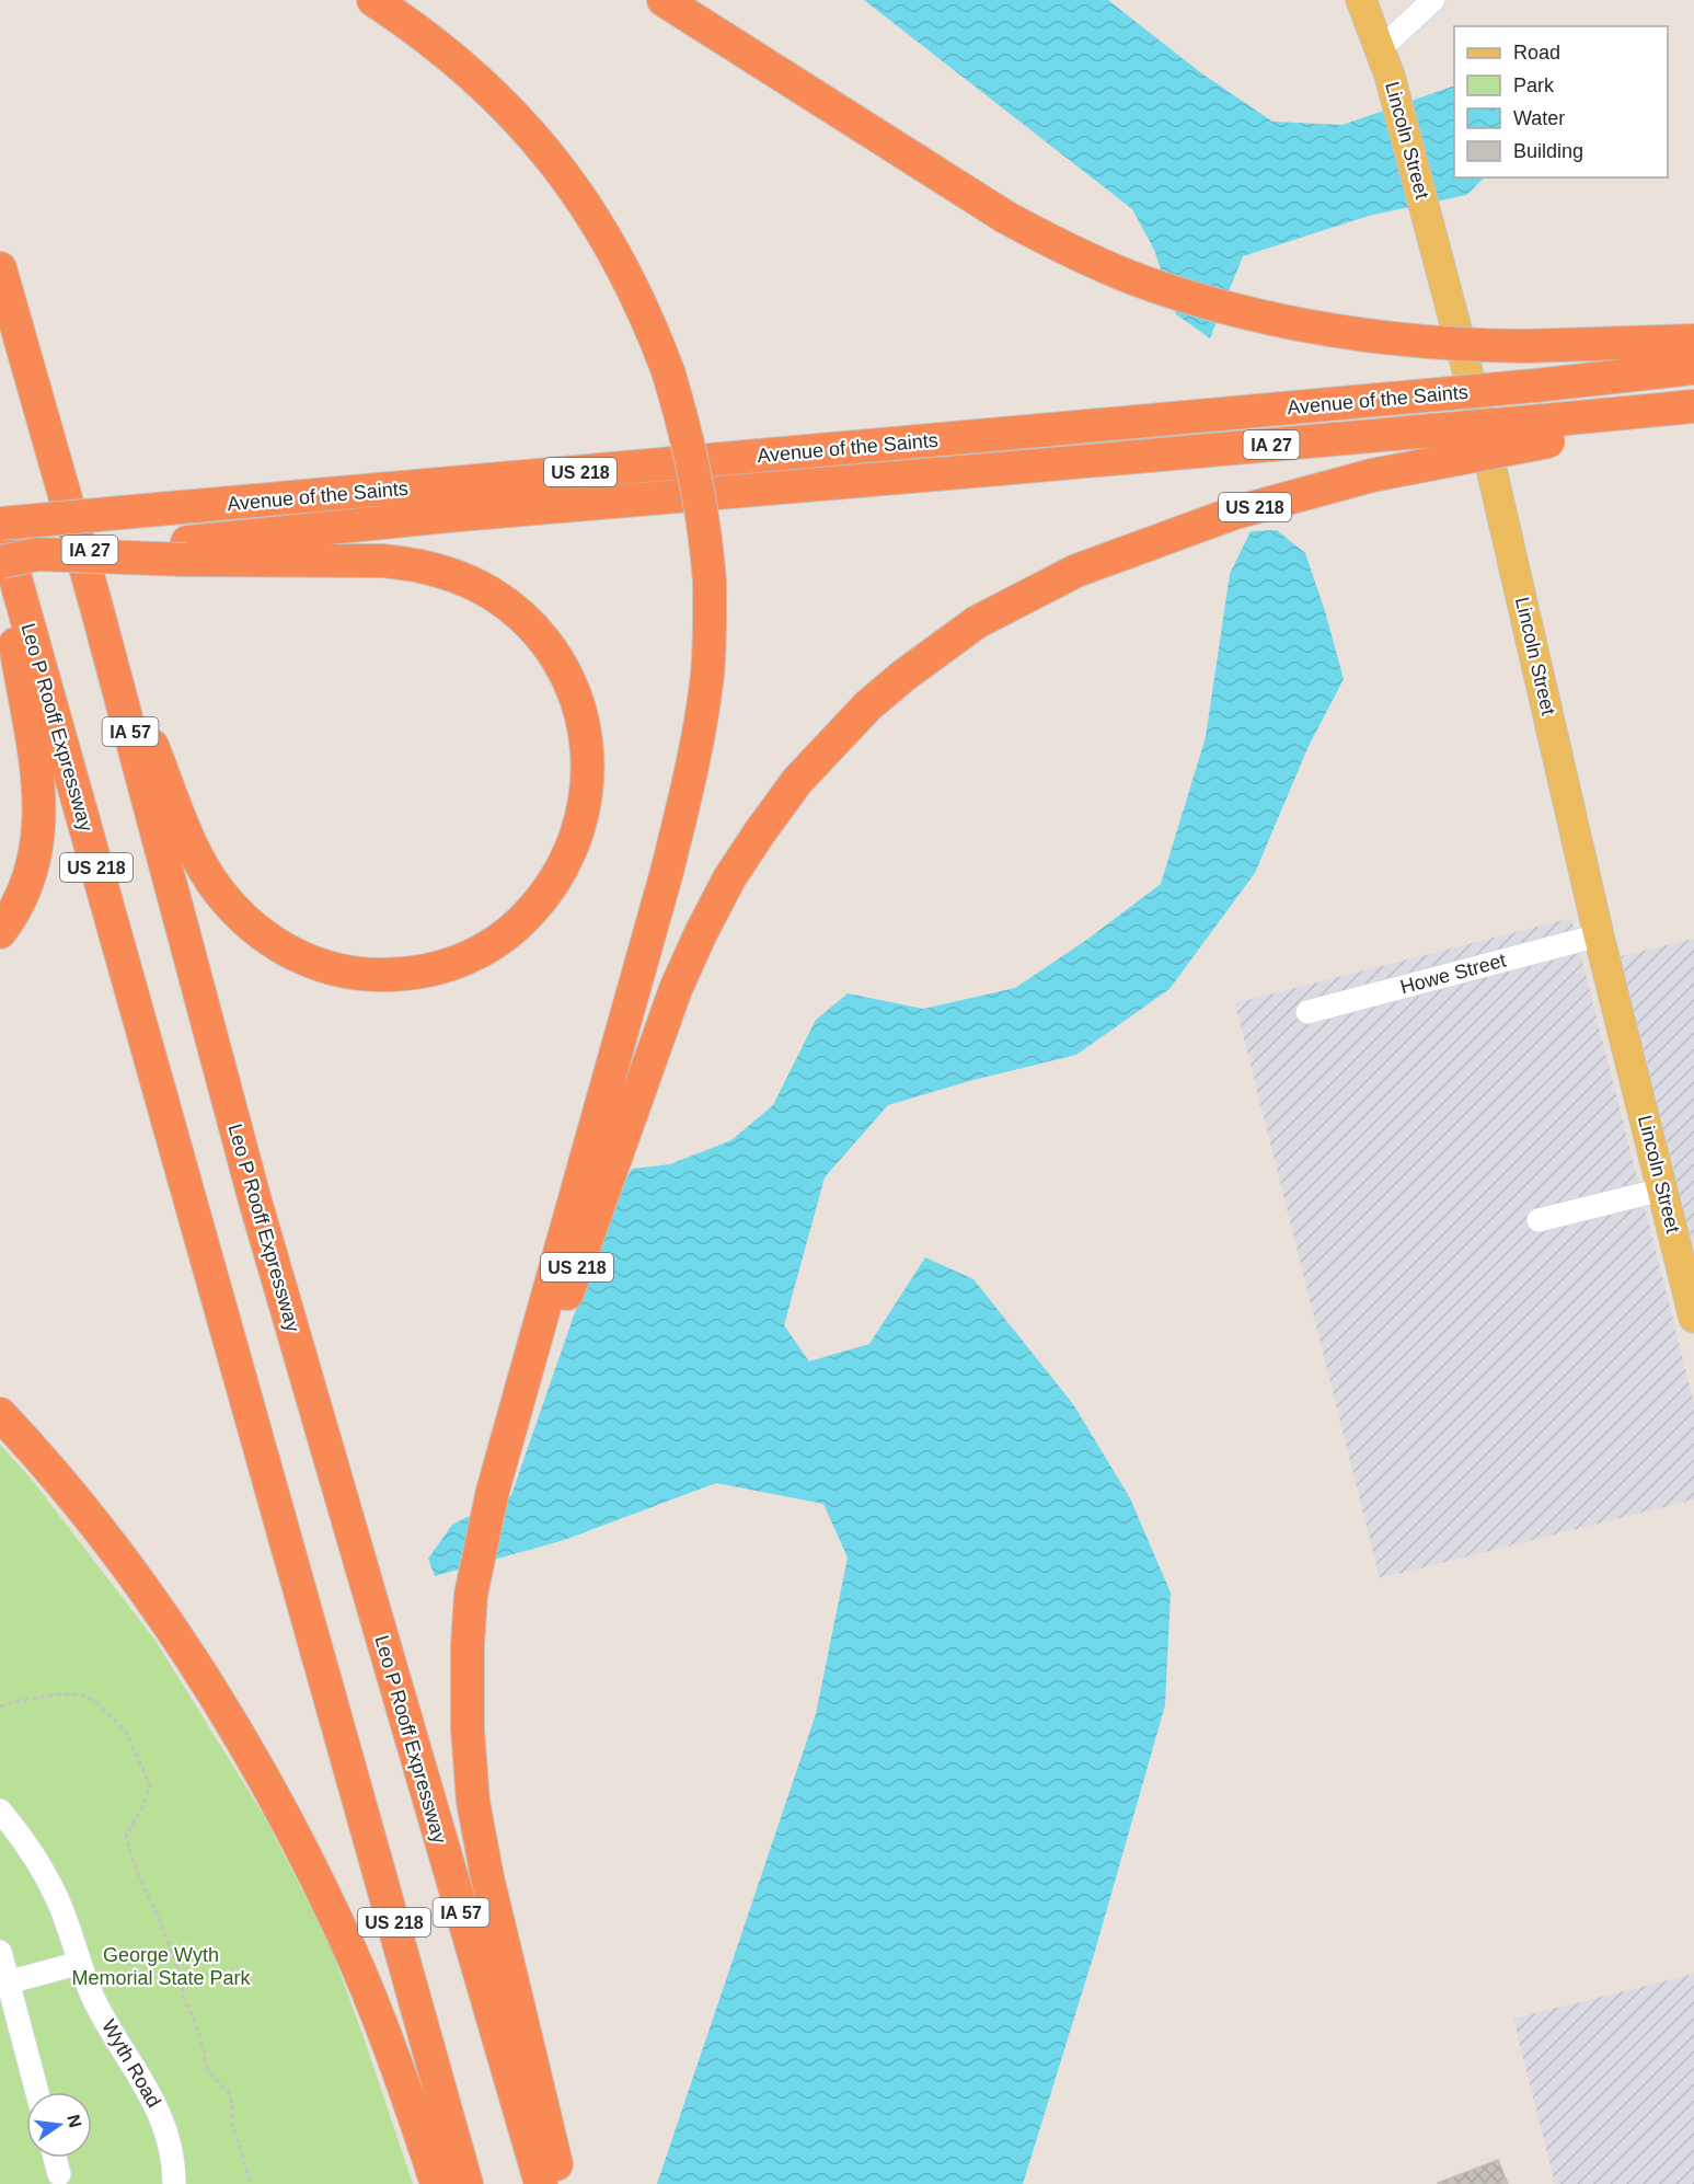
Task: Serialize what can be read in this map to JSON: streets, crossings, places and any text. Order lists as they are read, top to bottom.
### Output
{
  "streets": {
    "highway": [
      "Avenue of the Saints",
      "IA 27",
      "US 218",
      "Leo P Rooff Expressway",
      "IA 57"
    ],
    "main road": ["Lincoln Street"],
    "street": ["Howe Street", "Wyth Road"]
  },
  "crossings": [
    ["Lincoln Street", "Howe Street"],
    ["Avenue of the Saints", "IA 27"],
    ["Avenue of the Saints", "US 218"],
    ["Avenue of the Saints", "Leo P Rooff Expressway"]
  ],
  "parks": ["George Wyth Memorial State Park"],
  "legend": [
    "Road",
    "Park",
    "Water",
    "Building"
  ],
  "north": "right"
}
